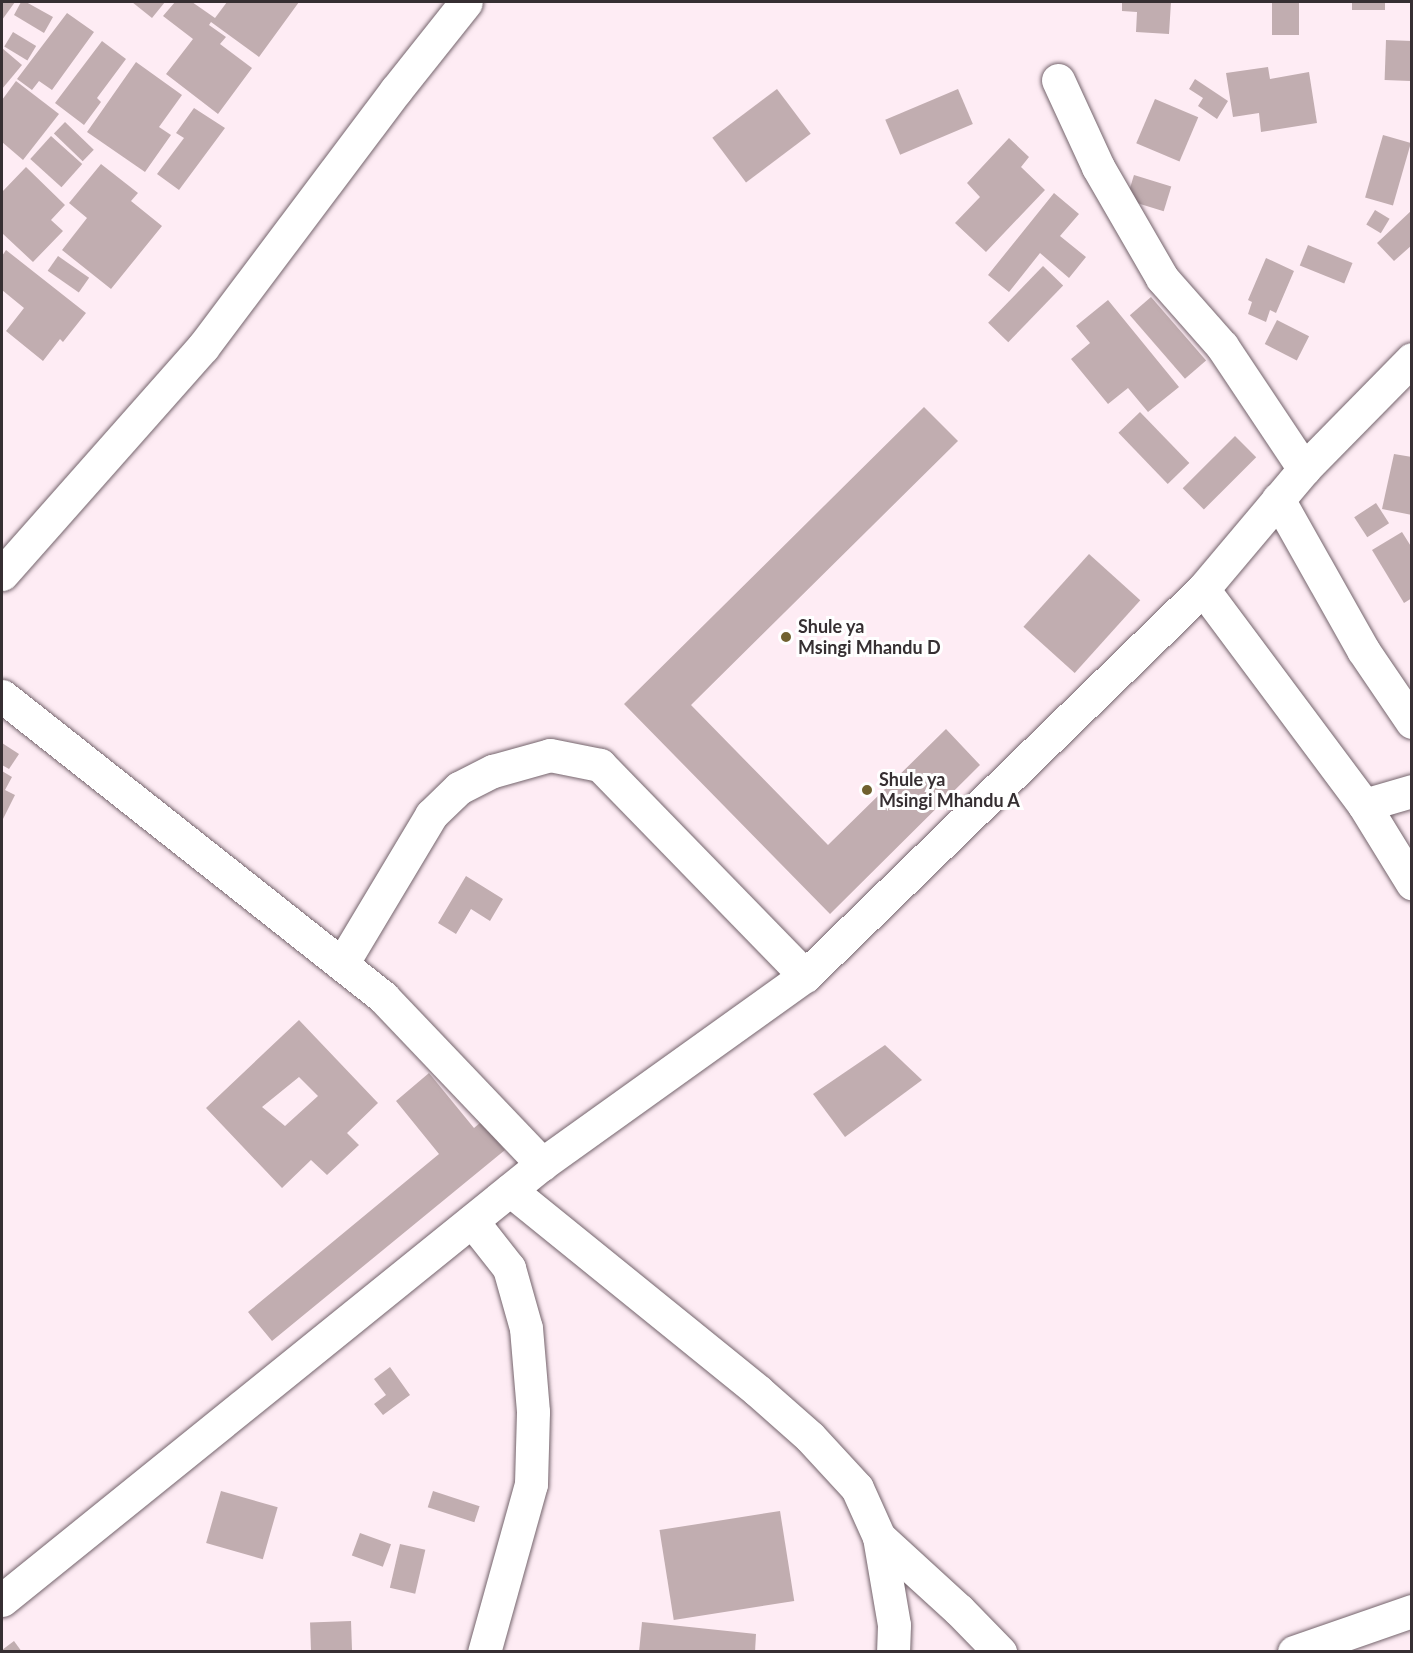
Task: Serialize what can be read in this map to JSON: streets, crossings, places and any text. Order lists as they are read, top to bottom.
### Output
{
  "places": ["Shule ya Msingi Mhandu D", "Shule ya Msingi Mhandu A"]
}
